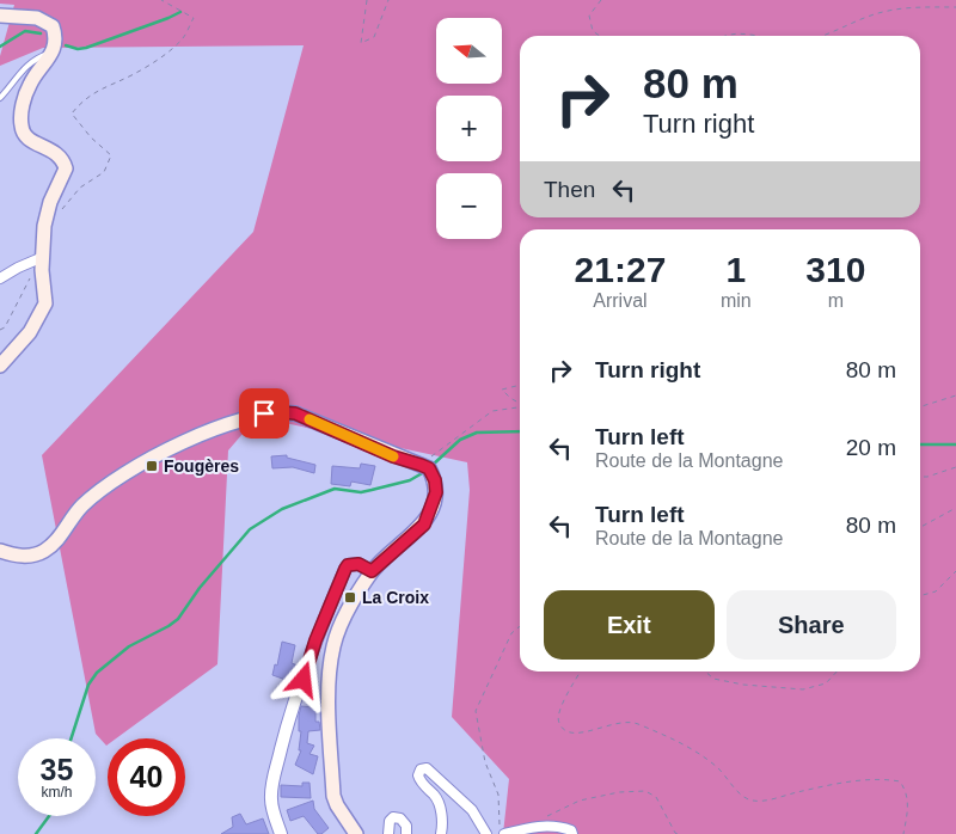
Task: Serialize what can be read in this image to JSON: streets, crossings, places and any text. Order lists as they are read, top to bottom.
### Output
{
  "places": {
    "transit": ["Fougères", "La Croix"]
  },
  "north": "left",
  "page": {
    "map_buttons": ["+", "−"],
    "turn": ["80 m", "Turn right"],
    "then": "Then",
    "eta": [
      "21:27",
      "Arrival",
      "1",
      "min",
      "310",
      "m"
    ],
    "list": [
      {
        "name": "Turn right",
        "value": "80 m"
      },
      {
        "name": "Turn left",
        "note": "Route de la Montagne",
        "value": "20 m"
      },
      {
        "name": "Turn left",
        "note": "Route de la Montagne",
        "value": "80 m"
      }
    ],
    "buttons": ["Exit", "Share"],
    "speed": "35 km/h",
    "limit": "40"
  }
}
